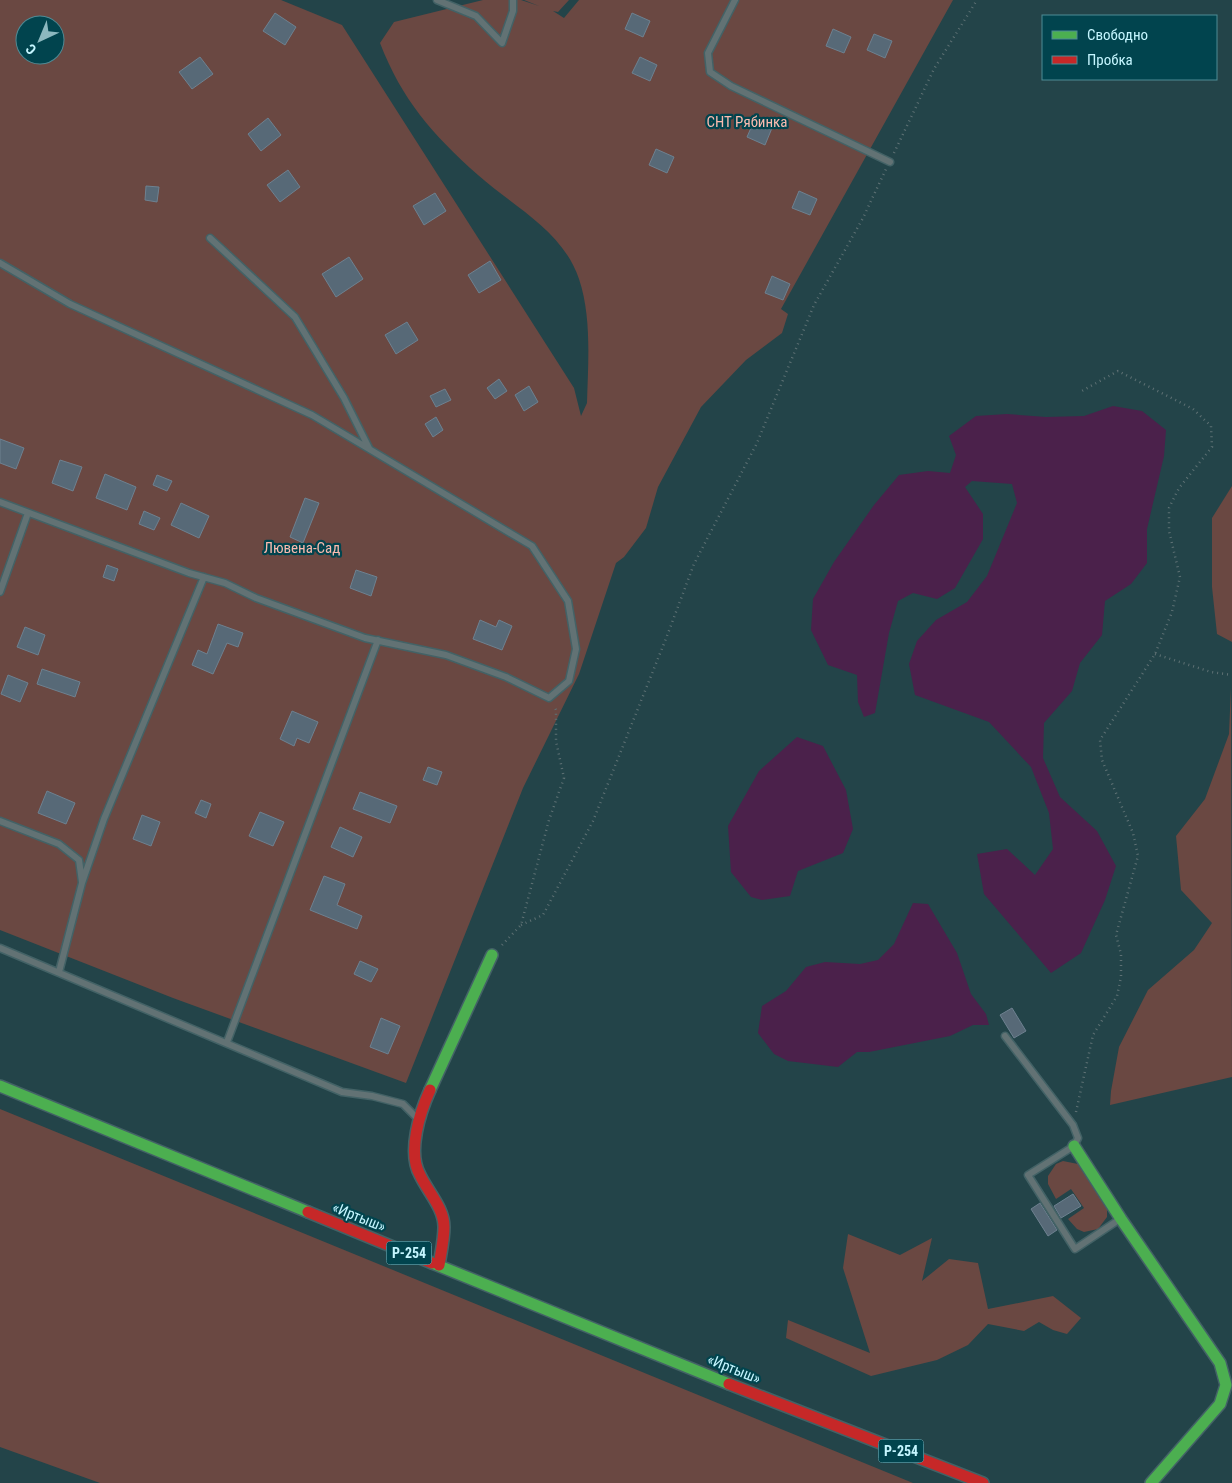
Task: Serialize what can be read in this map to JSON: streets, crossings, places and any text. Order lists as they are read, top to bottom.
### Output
{
  "streets": {
    "main road": ["«Иртыш»", "Р-254"]
  },
  "parks": ["СНТ Рябинка", "Лювена-Сад"],
  "legend": ["Свободно", "Пробка"],
  "north": "bottom left"
}
